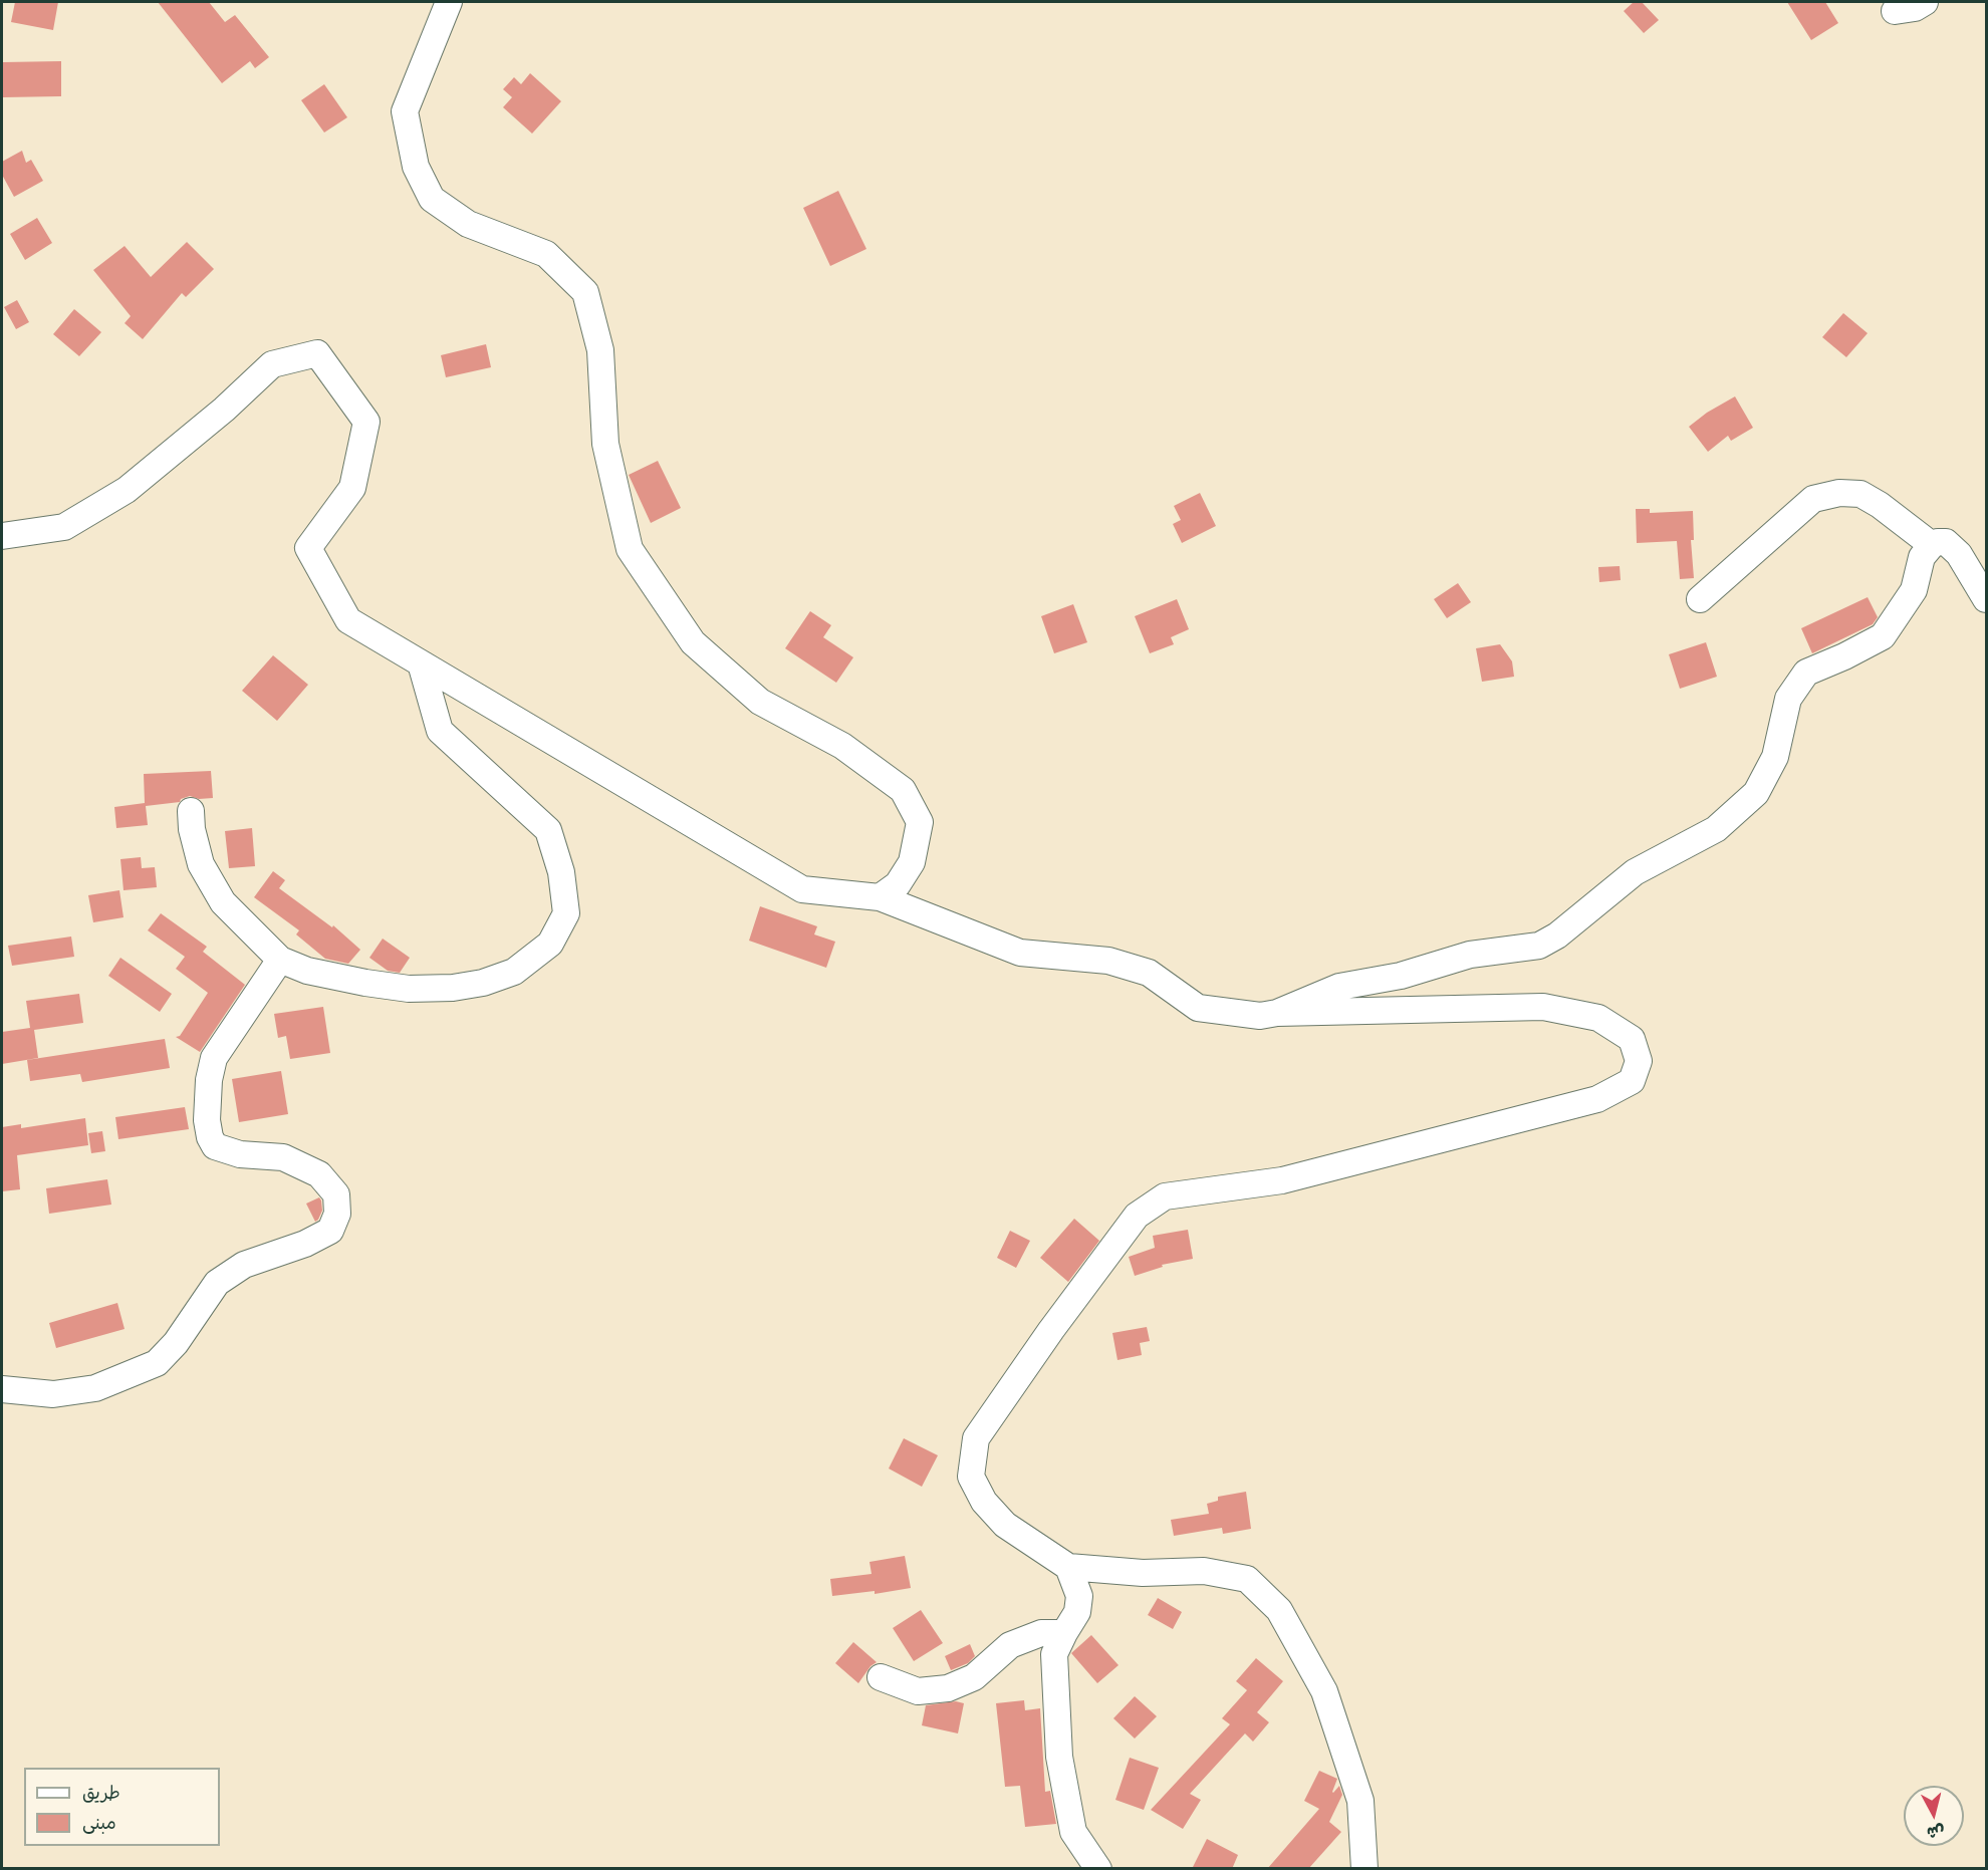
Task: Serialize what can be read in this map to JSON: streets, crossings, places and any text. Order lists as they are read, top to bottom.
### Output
{
  "legend": ["طريق", "مبنى"],
  "north": "bottom"
}
